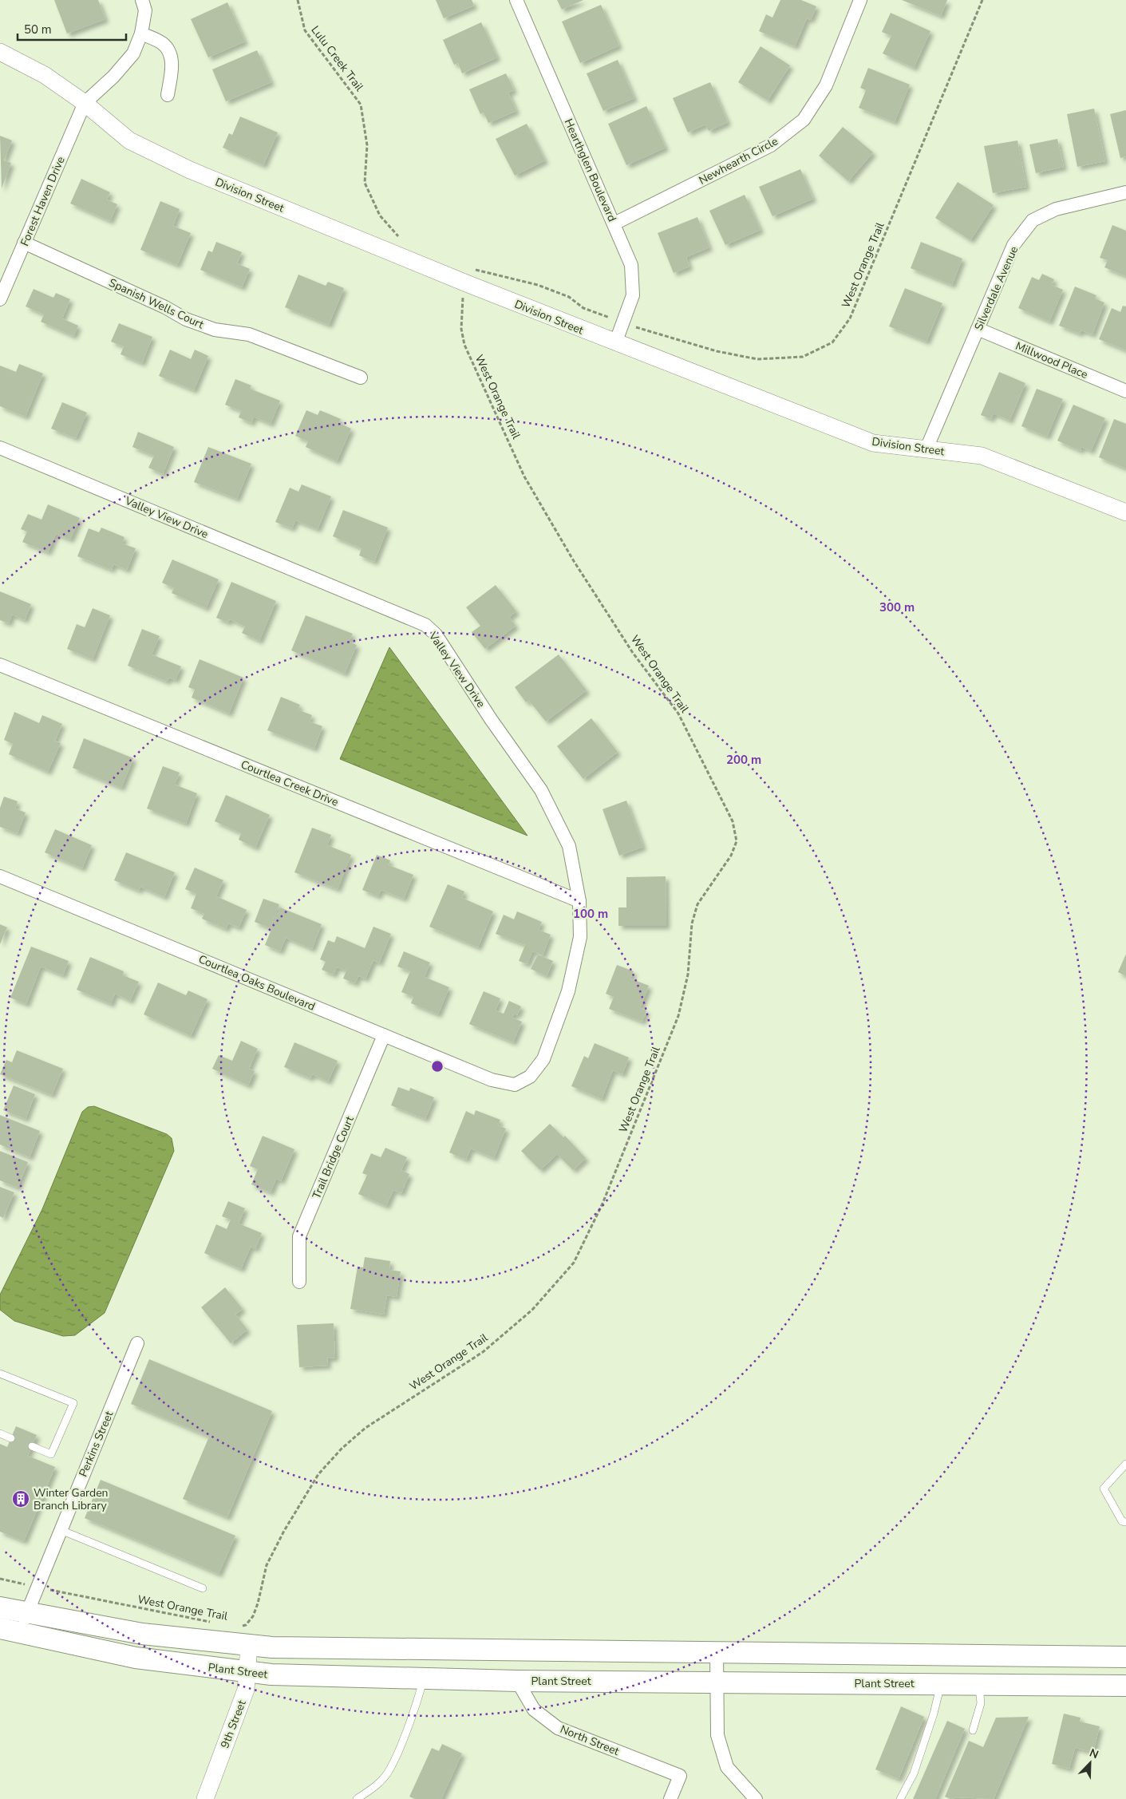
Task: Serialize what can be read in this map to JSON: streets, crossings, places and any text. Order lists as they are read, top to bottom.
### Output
{
  "streets": {
    "main road": ["Plant Street"],
    "street": [
      "Newhearth Circle",
      "Hearthglen Boulevard",
      "Division Street",
      "Forest Haven Drive",
      "Silverdale Avenue",
      "Spanish Wells Court",
      "Millwood Place",
      "Valley View Drive",
      "Courtlea Creek Drive",
      "Courtlea Oaks Boulevard",
      "Trail Bridge Court",
      "Perkins Street",
      "9th Street",
      "North Street"
    ],
    "path": ["Lulu Creek Trail", "West Orange Trail"]
  },
  "crossings": [
    ["Newhearth Circle", "Hearthglen Boulevard"],
    ["Hearthglen Boulevard", "Division Street"],
    ["Division Street", "Forest Haven Drive"],
    ["Division Street", "Silverdale Avenue"],
    ["Forest Haven Drive", "Spanish Wells Court"],
    ["Silverdale Avenue", "Millwood Place"],
    ["Valley View Drive", "Courtlea Creek Drive"],
    ["Valley View Drive", "Courtlea Oaks Boulevard"],
    ["Courtlea Oaks Boulevard", "Trail Bridge Court"],
    ["Perkins Street", "Plant Street"],
    ["Plant Street", "9th Street"],
    ["Plant Street", "North Street"]
  ],
  "places": {
    "building": ["Winter Garden Branch Library"]
  },
  "scale_bar": "50 m",
  "north": "top right",
  "rings": ["300 m", "200 m", "100 m"]
}
